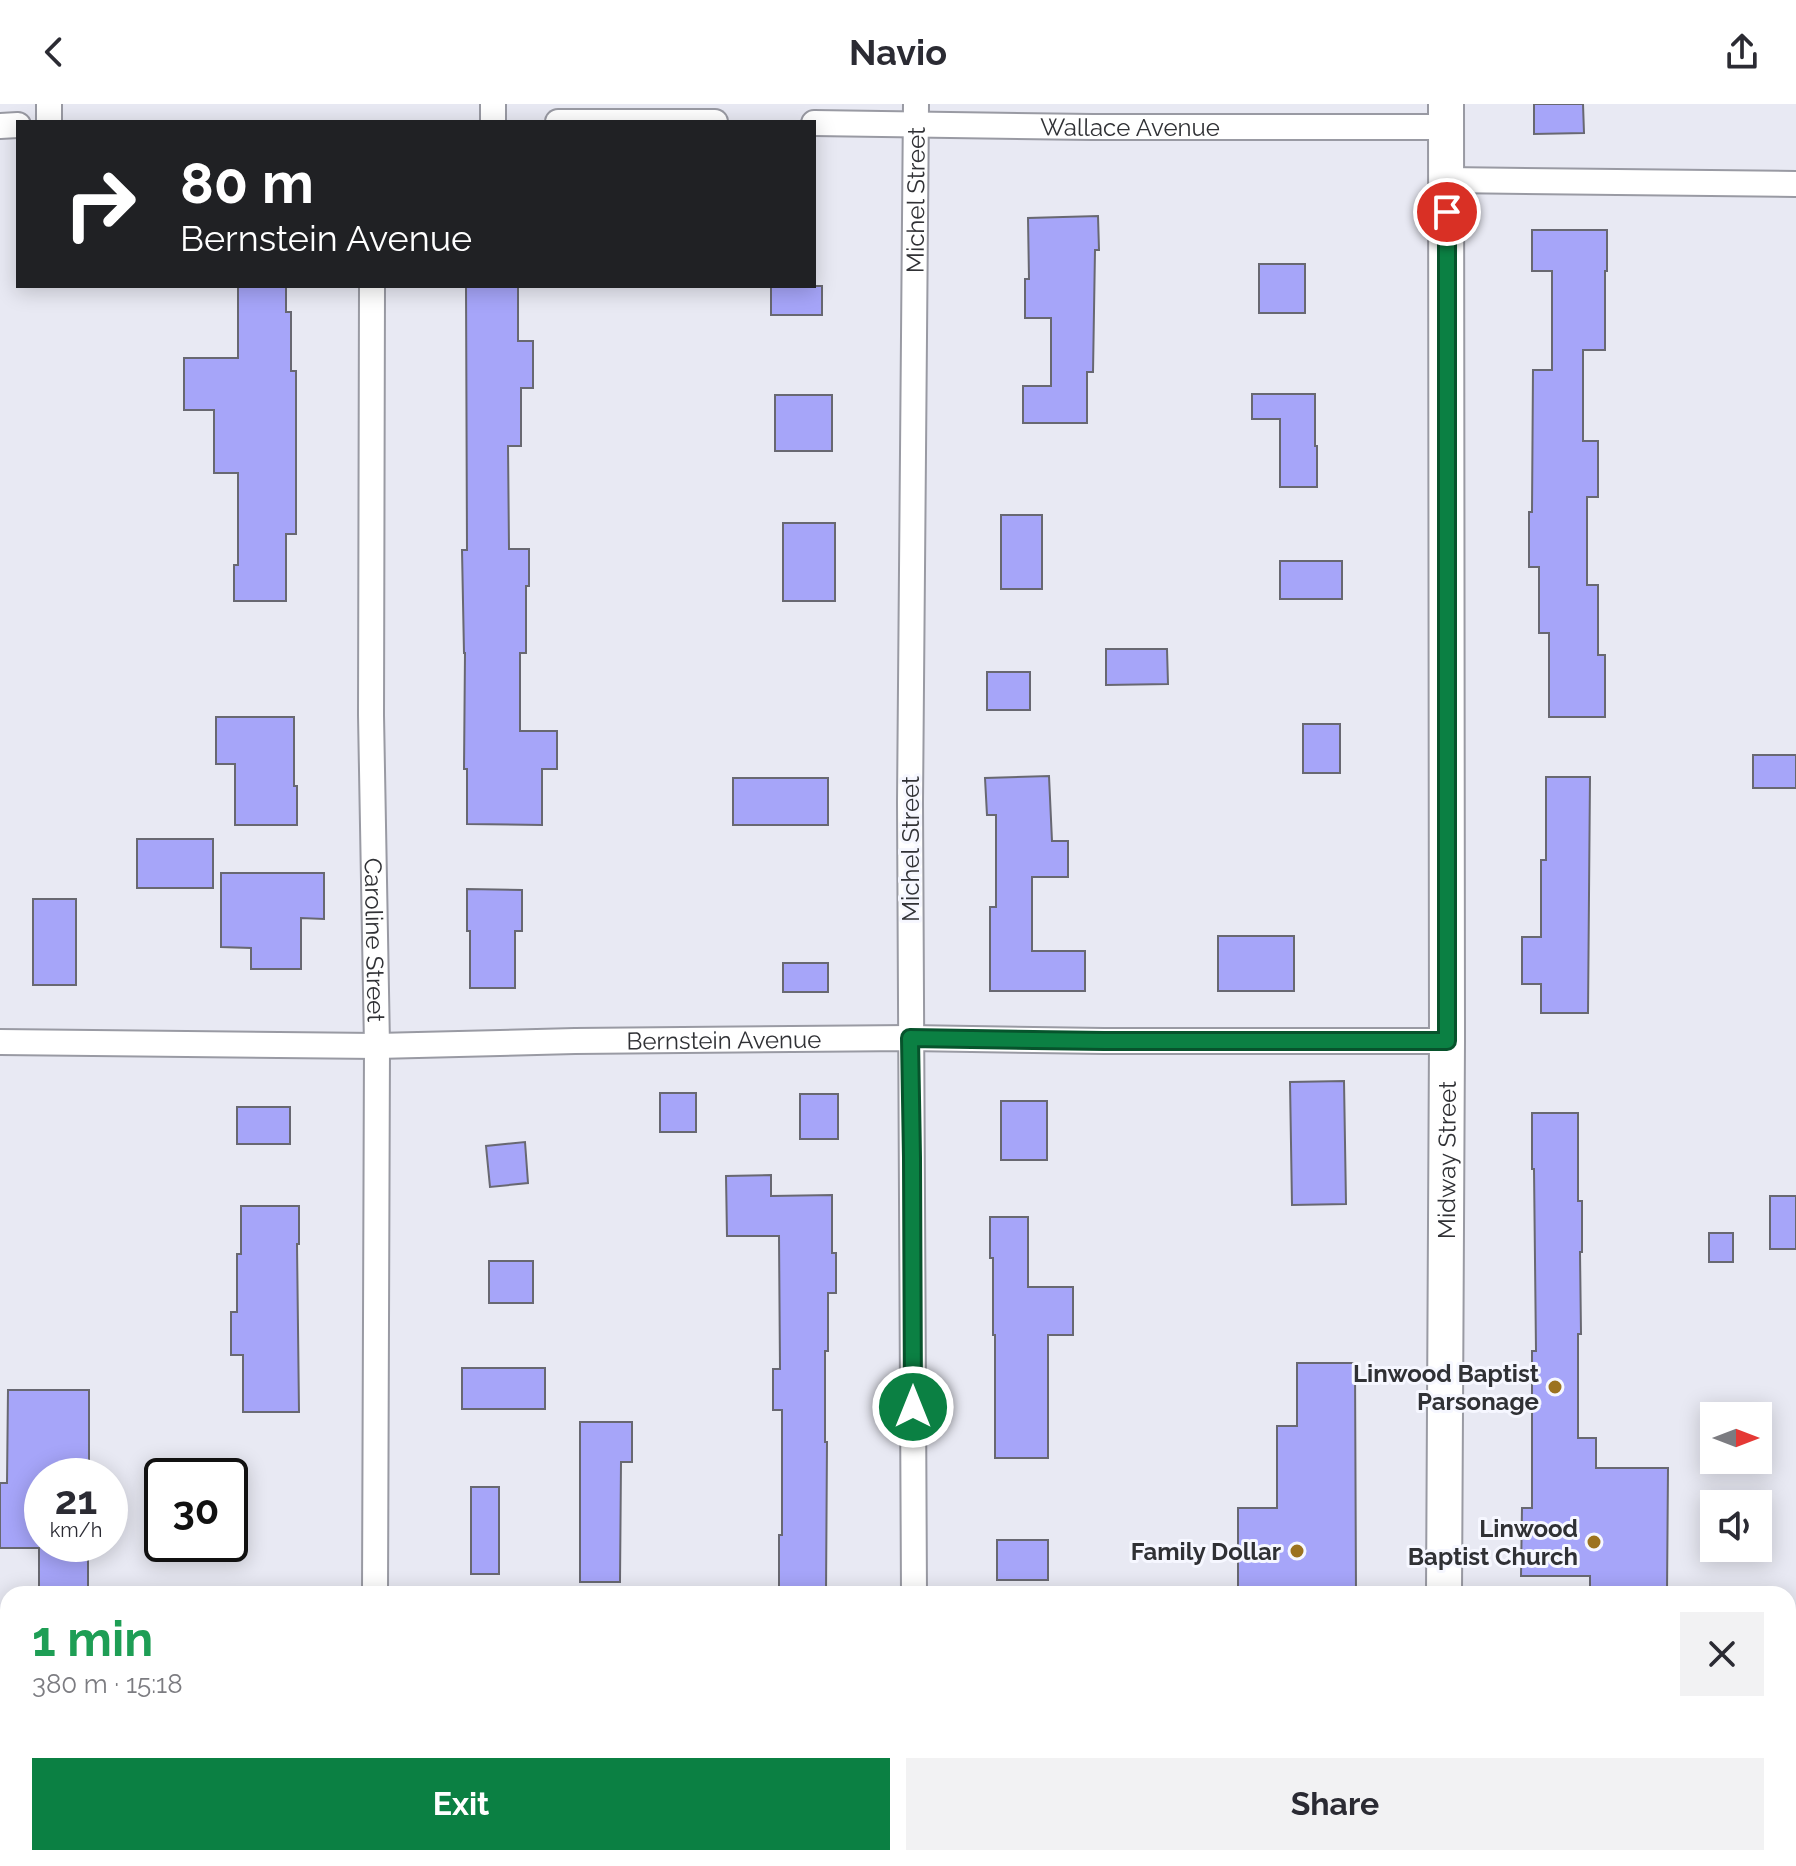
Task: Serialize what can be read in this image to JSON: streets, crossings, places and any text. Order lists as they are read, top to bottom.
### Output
{
  "streets": {
    "street": [
      "Wallace Avenue",
      "Michel Street",
      "Caroline Street",
      "Bernstein Avenue",
      "Midway Street"
    ]
  },
  "crossings": [
    ["Wallace Avenue", "Michel Street"],
    ["Wallace Avenue", "Midway Street"],
    ["Michel Street", "Bernstein Avenue"],
    ["Caroline Street", "Bernstein Avenue"],
    ["Bernstein Avenue", "Midway Street"]
  ],
  "places": ["Linwood Baptist Parsonage", "Linwood Baptist Church", "Family Dollar"],
  "north": "right",
  "page": {
    "header": "Navio",
    "turn": ["80 m", "Bernstein Avenue"],
    "speed": "21 km/h",
    "limit": "30",
    "heading": ["1 min", "380 m · 15:18"],
    "buttons": ["Exit", "Share"]
  }
}
